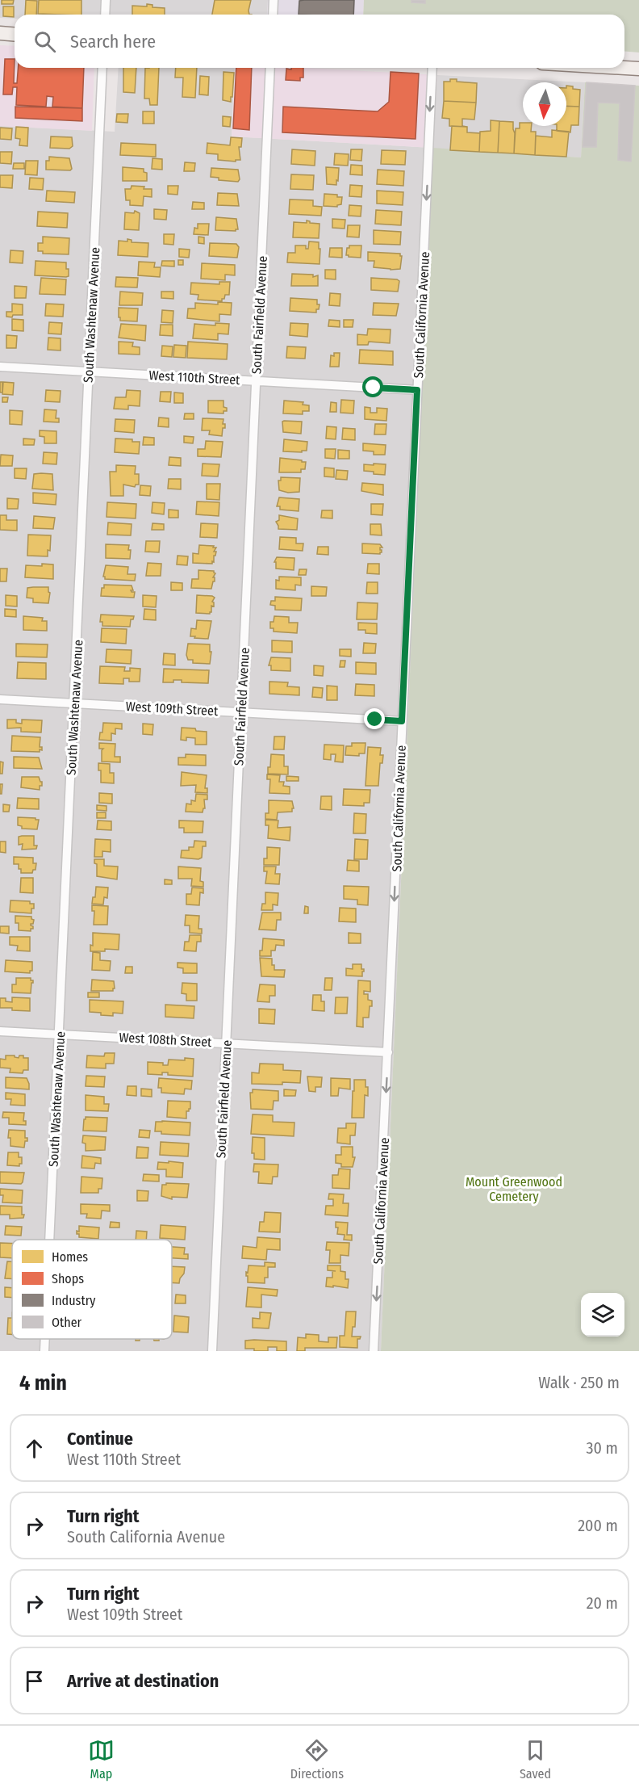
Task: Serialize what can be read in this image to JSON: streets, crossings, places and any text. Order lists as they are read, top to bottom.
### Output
{
  "streets": {
    "street": [
      "South Washtenaw Avenue",
      "South Fairfield Avenue",
      "South California Avenue",
      "West 110th Street",
      "West 109th Street",
      "West 108th Street"
    ]
  },
  "crossings": [
    ["South Washtenaw Avenue", "West 110th Street"],
    ["South Washtenaw Avenue", "West 109th Street"],
    ["South Washtenaw Avenue", "West 108th Street"],
    ["South Fairfield Avenue", "West 110th Street"],
    ["South Fairfield Avenue", "West 109th Street"],
    ["South Fairfield Avenue", "West 108th Street"],
    ["South California Avenue", "West 110th Street"],
    ["South California Avenue", "West 109th Street"],
    ["South California Avenue", "West 108th Street"]
  ],
  "one_way": ["South California Avenue"],
  "parks": ["Mount Greenwood Cemetery"],
  "legend": [
    "Homes",
    "Shops",
    "Industry",
    "Other"
  ],
  "north": "bottom",
  "page": {
    "search": "Search here",
    "heading": ["4 min", "Walk · 250 m"],
    "list": [
      ["Continue", "West 110th Street", "30 m"],
      ["Turn right", "South California Avenue", "200 m"],
      ["Turn right", "West 109th Street", "20 m"],
      "Arrive at destination"
    ],
    "nav": ["Map", "Directions", "Saved"]
  }
}
